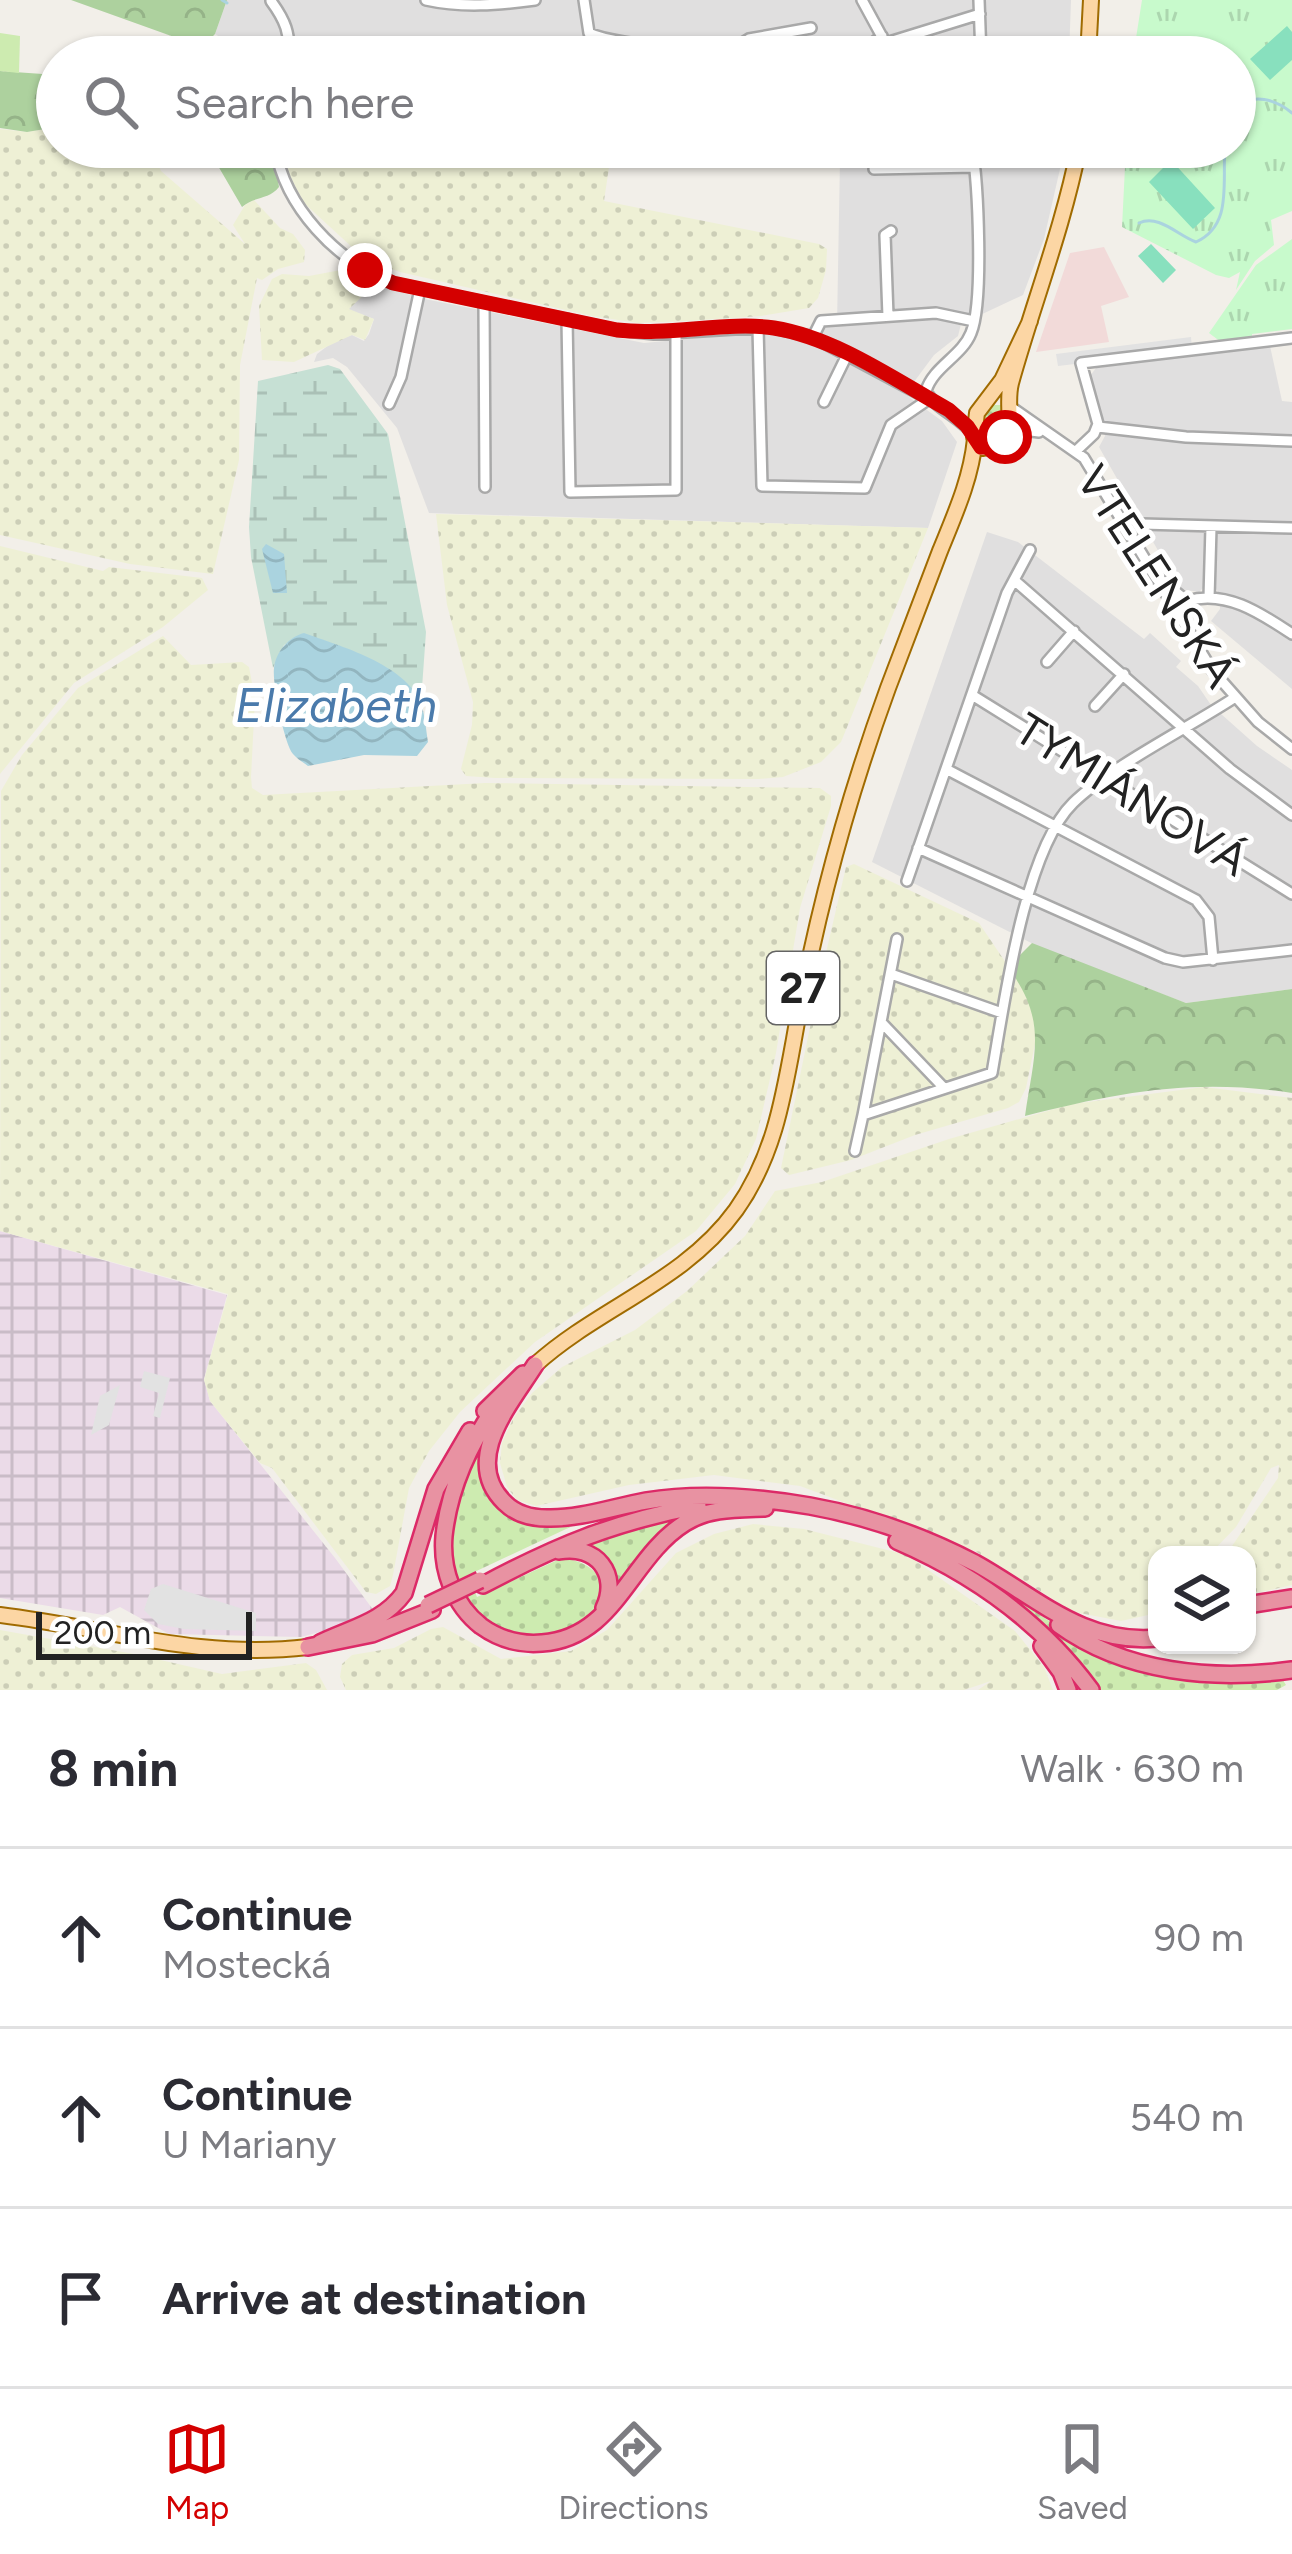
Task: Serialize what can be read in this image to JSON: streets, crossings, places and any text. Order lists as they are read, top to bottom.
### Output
{
  "streets": {
    "main road": ["27"],
    "street": ["VTELENSKÁ", "TYMIÁNOVÁ"]
  },
  "crossings": [
    ["VTELENSKÁ", "27"]
  ],
  "water": ["Elizabeth"],
  "scale_bar": "200 m",
  "page": {
    "search": "Search here",
    "scale": "200 m",
    "heading": ["8 min", "Walk · 630 m"],
    "list": [
      ["Continue", "Mostecká", "90 m"],
      ["Continue", "U Mariany", "540 m"],
      "Arrive at destination"
    ],
    "nav": ["Map", "Directions", "Saved"]
  }
}
